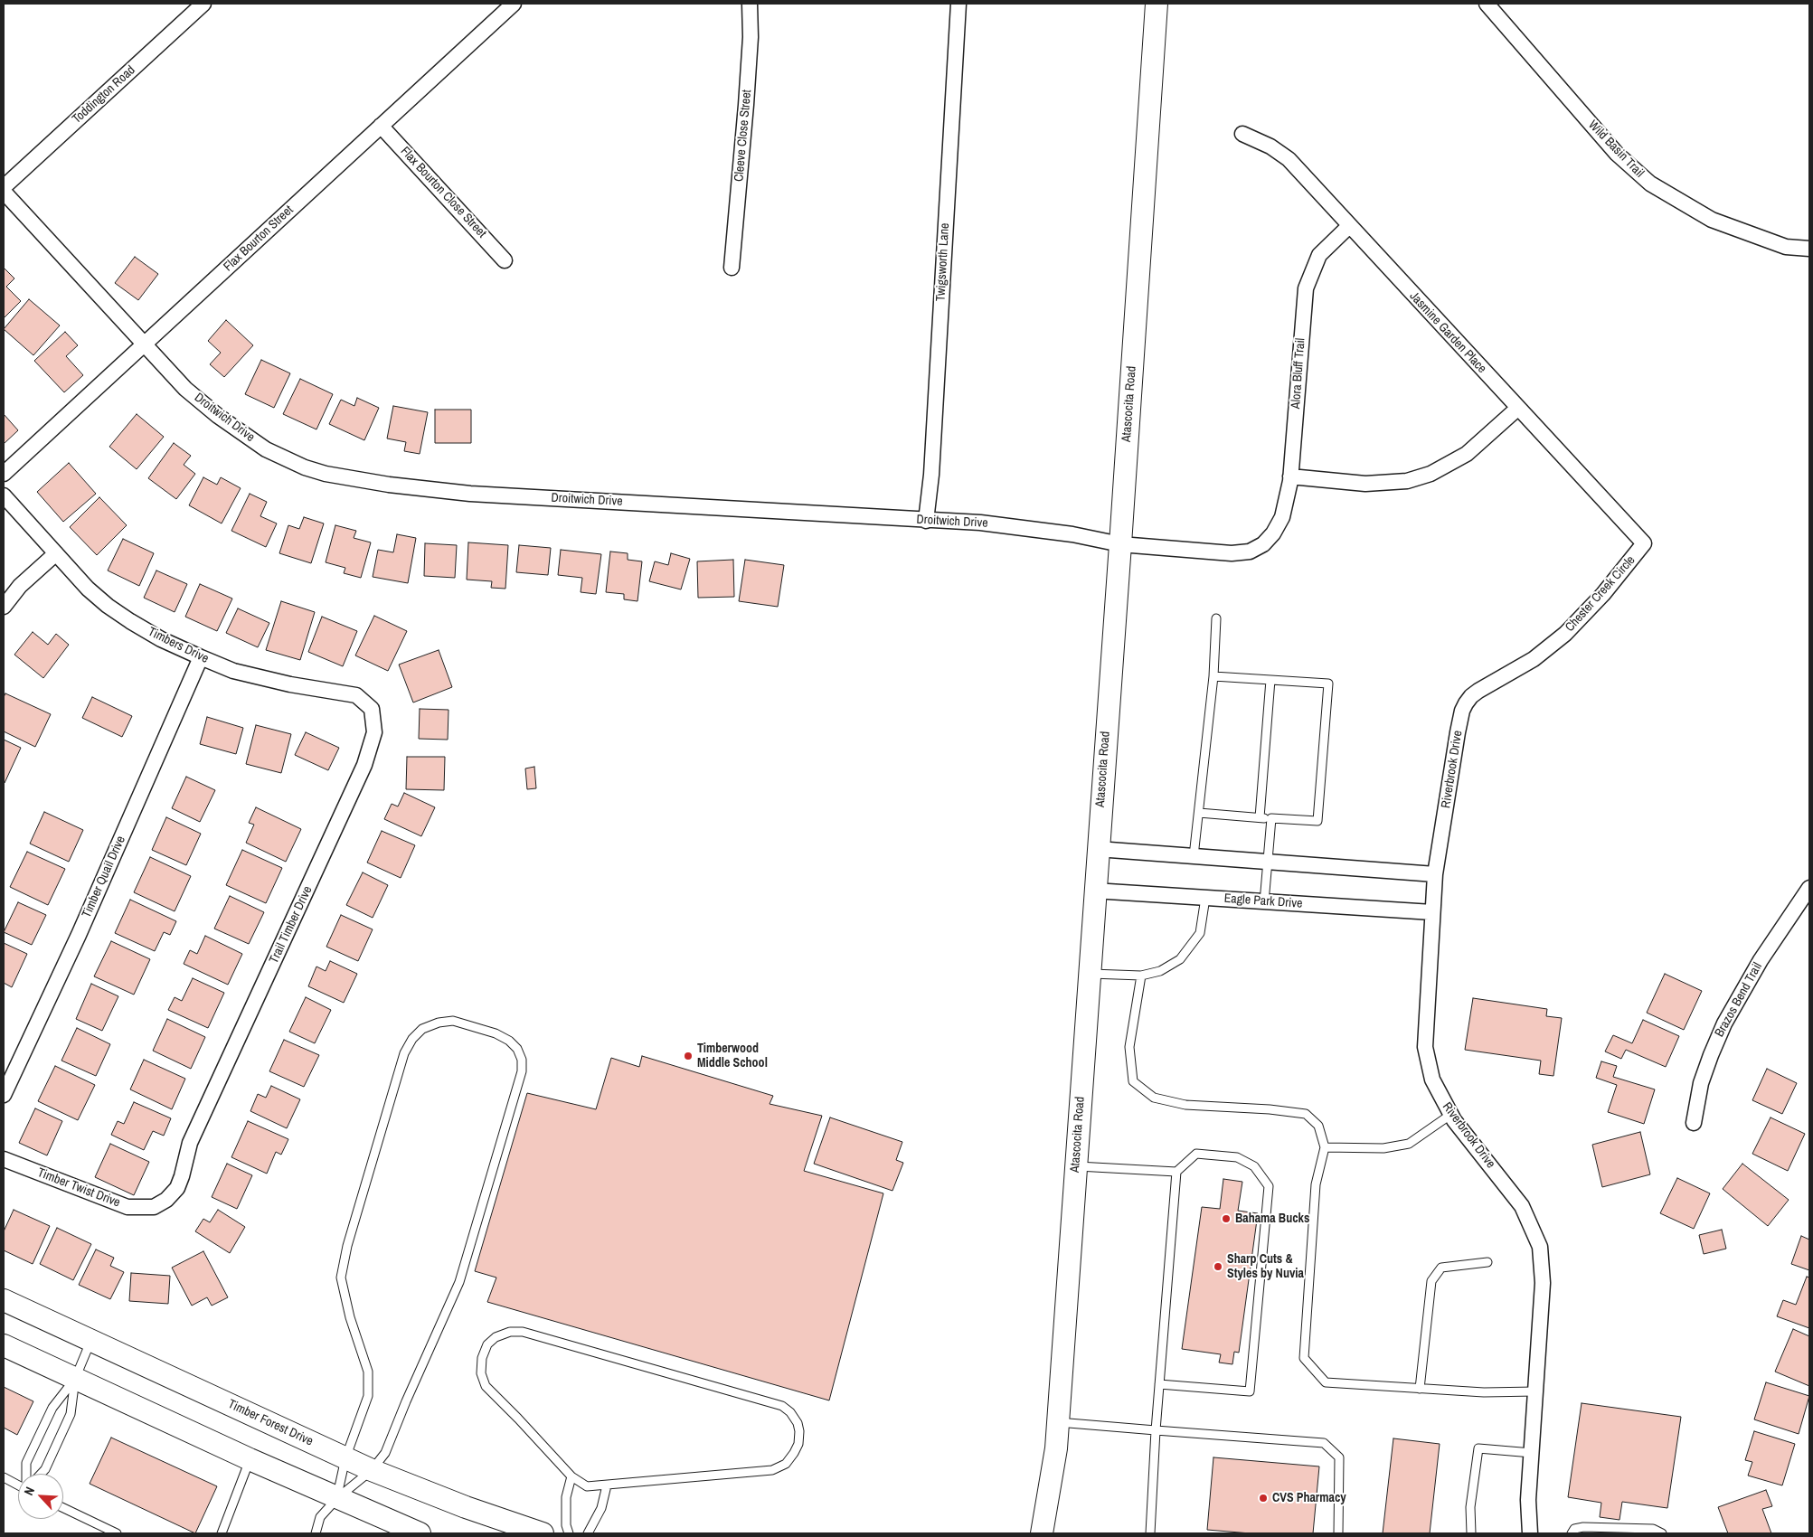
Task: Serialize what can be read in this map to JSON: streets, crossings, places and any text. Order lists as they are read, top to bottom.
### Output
{
  "streets": {
    "main road": ["Atascocita Road", "Timber Forest Drive"],
    "street": [
      "Toddington Road",
      "Cleeve Close Street",
      "Wild Basin Trail",
      "Flax Bourton Close Street",
      "Flax Bourton Street",
      "Twigsworth Lane",
      "Jasmine Garden Place",
      "Alora Bluff Trail",
      "Droitwich Drive",
      "Chester Creek Circle",
      "Timbers Drive",
      "Riverbrook Drive",
      "Timber Quail Drive",
      "Eagle Park Drive",
      "Trail Timber Drive",
      "Brazos Bend Trail",
      "Timber Twist Drive"
    ]
  },
  "crossings": [
    ["Flax Bourton Close Street", "Flax Bourton Street"],
    ["Flax Bourton Street", "Droitwich Drive"],
    ["Twigsworth Lane", "Droitwich Drive"],
    ["Jasmine Garden Place", "Alora Bluff Trail"],
    ["Jasmine Garden Place", "Chester Creek Circle"],
    ["Alora Bluff Trail", "Droitwich Drive"],
    ["Atascocita Road", "Droitwich Drive"],
    ["Atascocita Road", "Eagle Park Drive"],
    ["Chester Creek Circle", "Riverbrook Drive"],
    ["Timbers Drive", "Timber Quail Drive"],
    ["Timbers Drive", "Trail Timber Drive"],
    ["Riverbrook Drive", "Eagle Park Drive"],
    ["Trail Timber Drive", "Timber Twist Drive"]
  ],
  "places": [
    "Timberwood Middle School",
    "Bahama Bucks",
    "Sharp Cuts & Styles by Nuvia",
    "CVS Pharmacy"
  ],
  "north": "top left"
}
